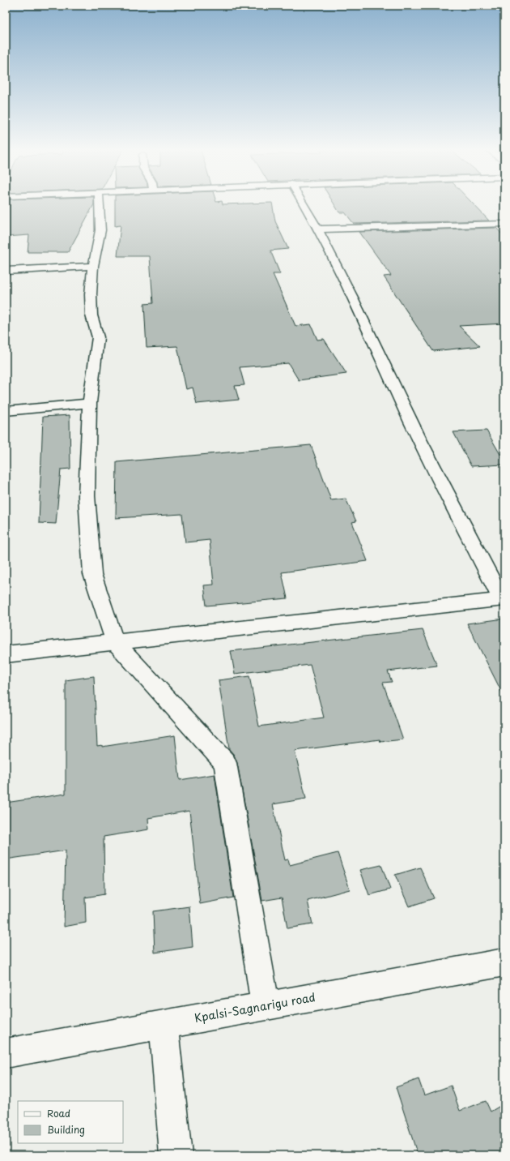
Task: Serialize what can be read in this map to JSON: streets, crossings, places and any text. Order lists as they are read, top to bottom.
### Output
{
  "streets": {
    "street": ["Kpalsi-Sagnarigu road"]
  },
  "legend": ["Road", "Building"]
}
